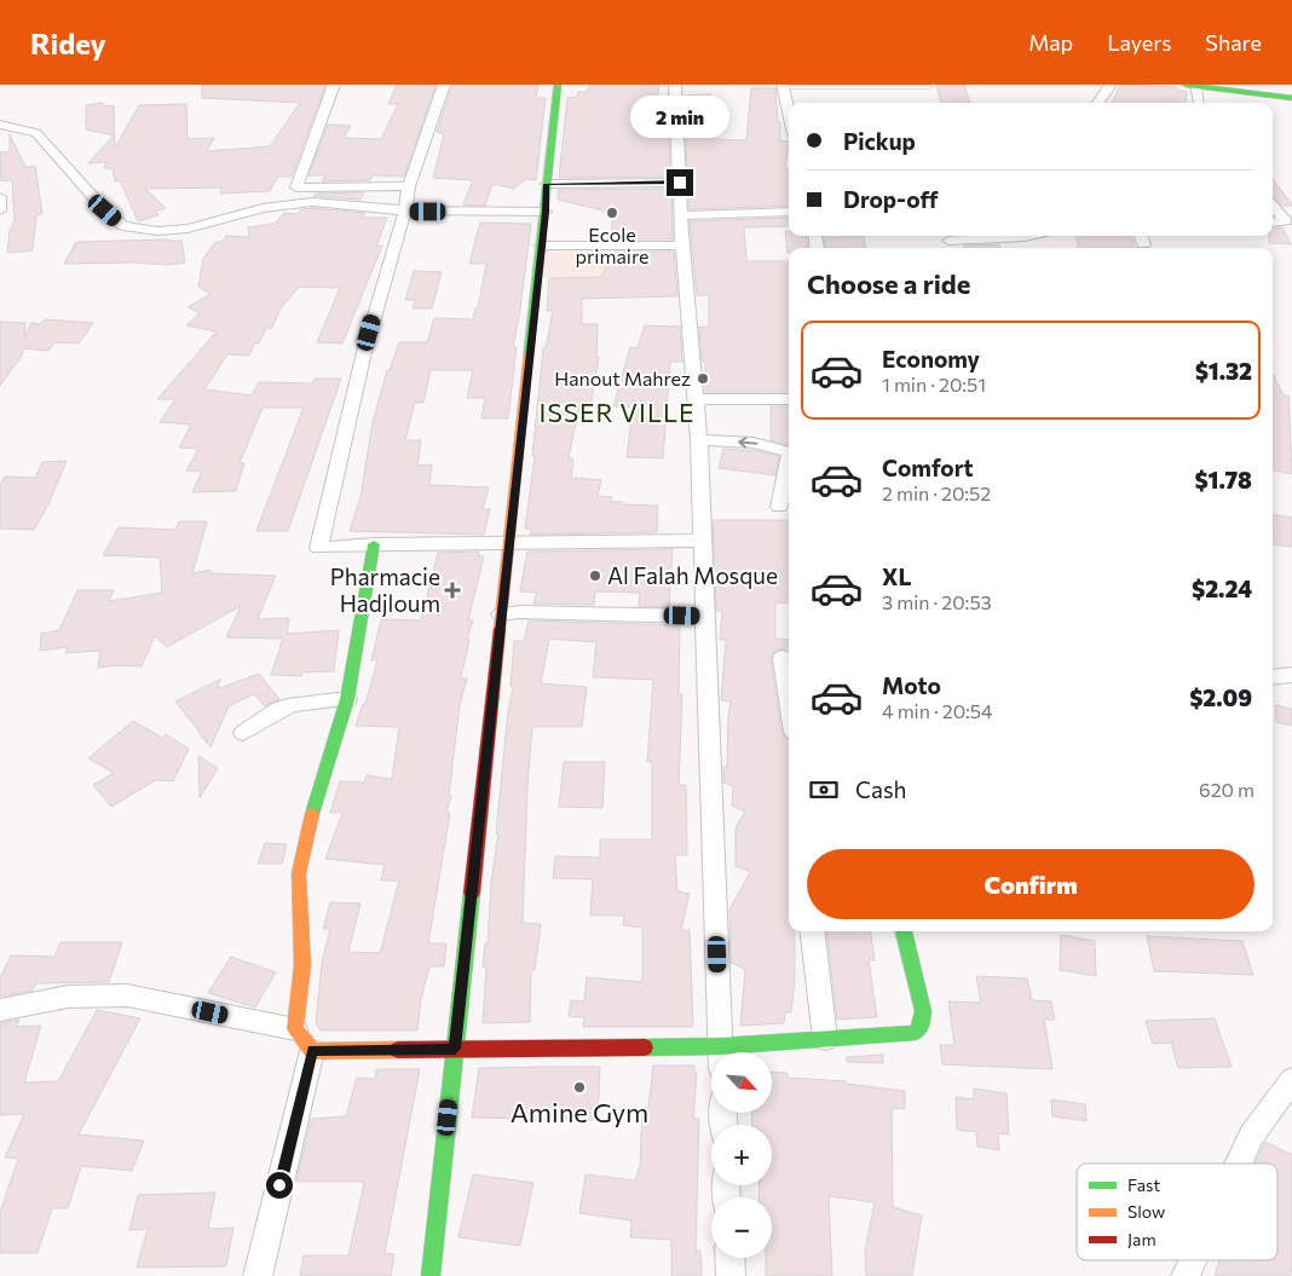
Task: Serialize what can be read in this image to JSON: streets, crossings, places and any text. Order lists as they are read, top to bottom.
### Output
{
  "districts": ["ISSER VILLE"],
  "places": {
    "other": [
      "Ecole primaire",
      "Hanout Mahrez",
      "Al Falah Mosque",
      "Amine Gym"
    ],
    "health": ["Pharmacie Hadjloum"]
  },
  "legend": ["Fast", "Slow", "Jam"],
  "north": "bottom right",
  "page": {
    "header": "Ridey",
    "nav": ["Map", "Layers", "Share"],
    "bubble": "2 min",
    "banner": ["Pickup", "Drop-off"],
    "heading": "Choose a ride",
    "list": [
      {
        "name": "Economy",
        "note": "1 min · 20:51",
        "value": "$1.32"
      },
      {
        "name": "Comfort",
        "note": "2 min · 20:52",
        "value": "$1.78"
      },
      {
        "name": "XL",
        "note": "3 min · 20:53",
        "value": "$2.24"
      },
      {
        "name": "Moto",
        "note": "4 min · 20:54",
        "value": "$2.09"
      }
    ],
    "pay": ["Cash", "620 m"],
    "buttons": "Confirm",
    "map_buttons": ["+", "−"]
  }
}
